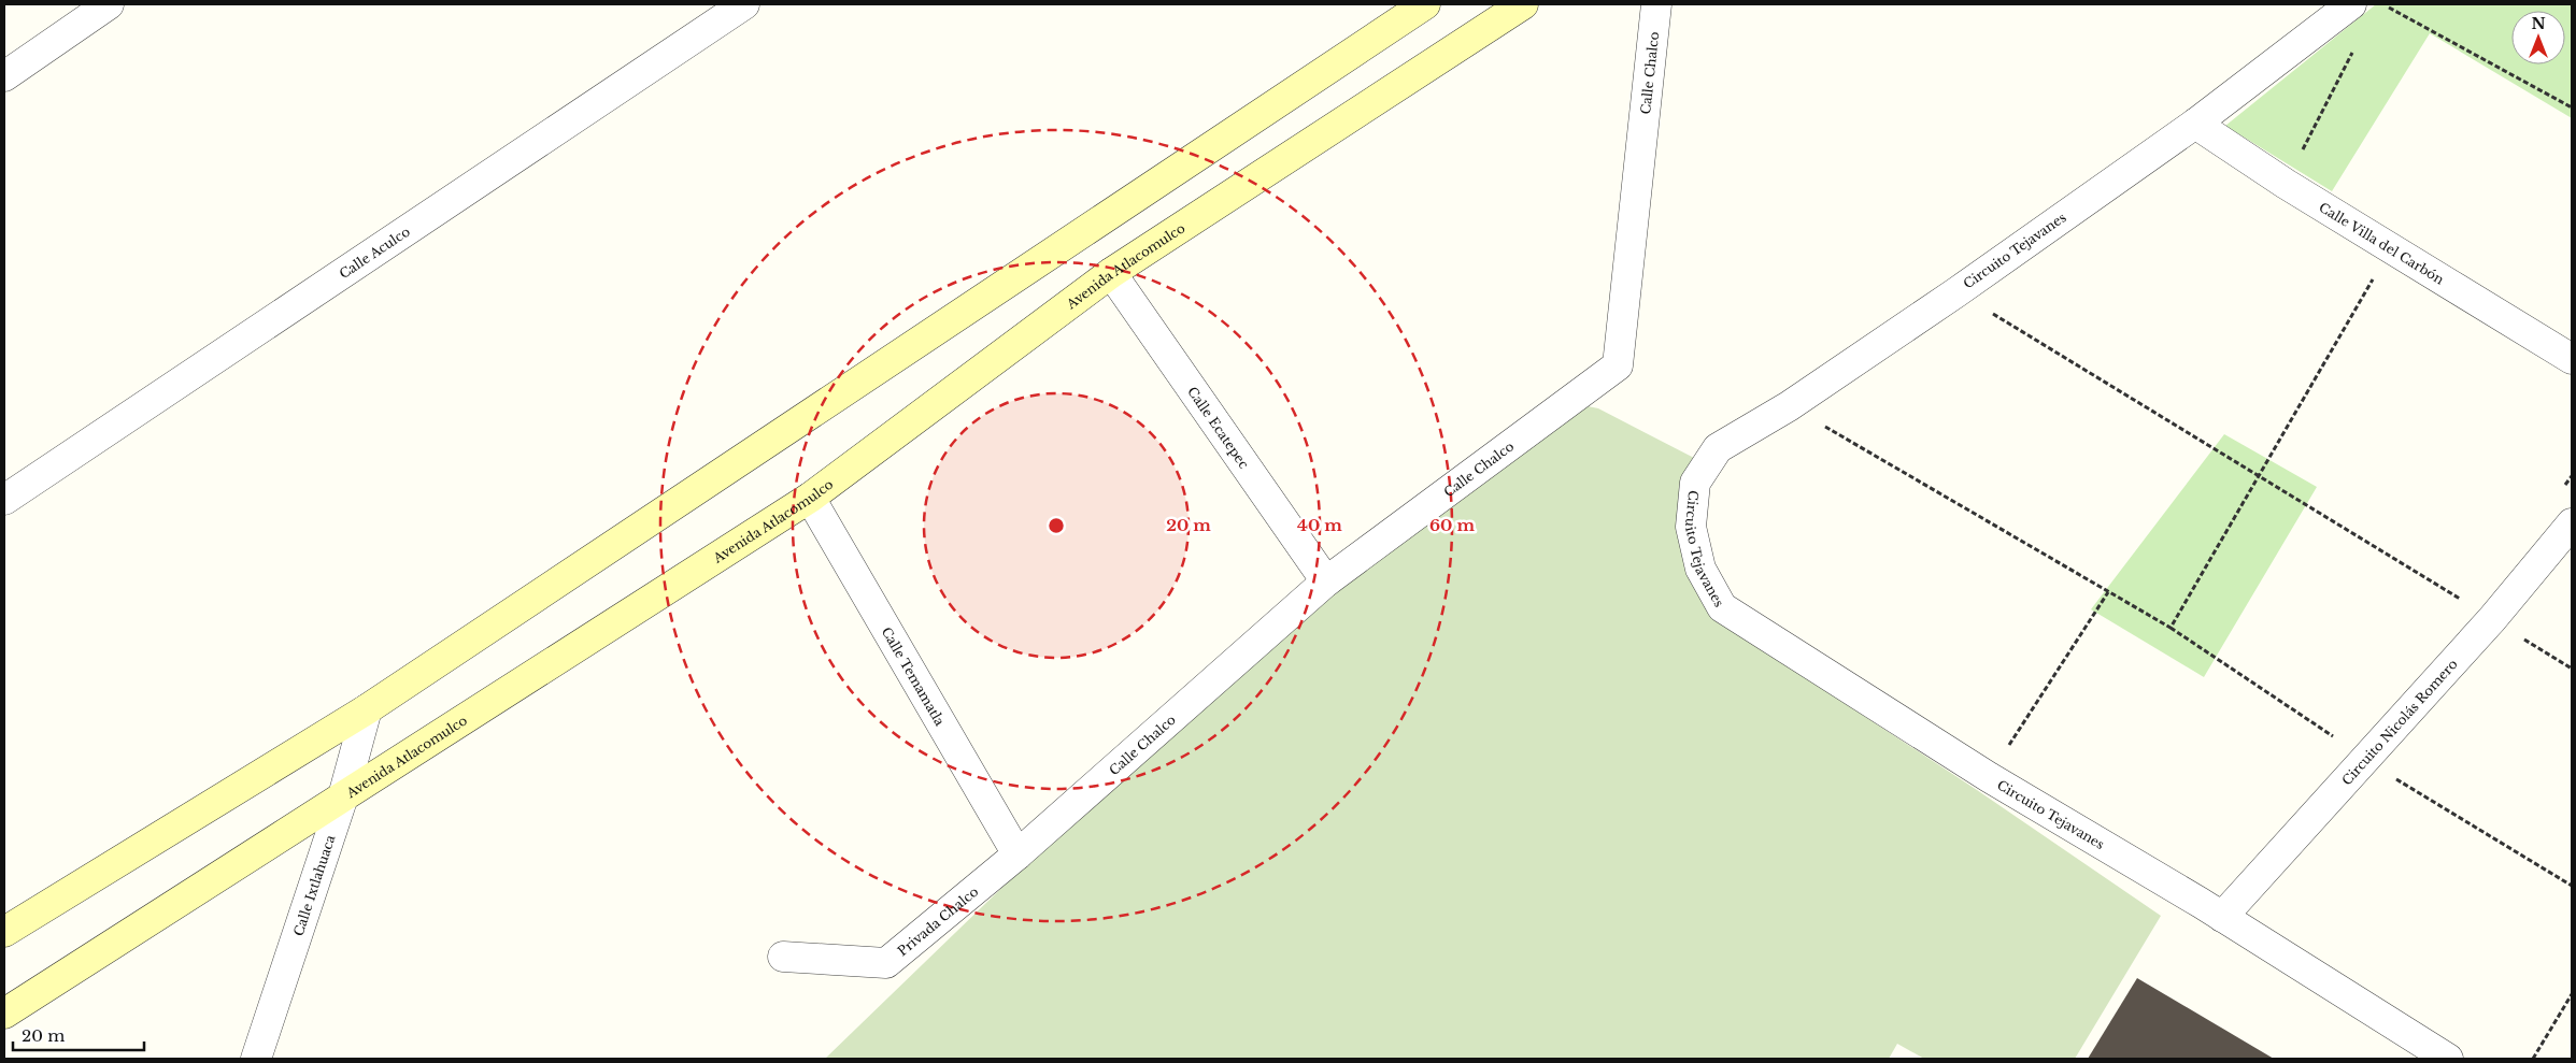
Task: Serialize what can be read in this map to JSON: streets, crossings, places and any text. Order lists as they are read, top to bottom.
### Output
{
  "streets": {
    "main road": ["Avenida Atlacomulco"],
    "street": [
      "Calle Chalco",
      "Calle Villa del Carbón",
      "Circuito Tejavanes",
      "Calle Aculco",
      "Calle Ecatepec",
      "Calle Temamatla",
      "Circuito Nicolás Romero",
      "Calle Ixtlahuaca",
      "Privada Chalco"
    ]
  },
  "crossings": [
    ["Calle Chalco", "Calle Ecatepec"],
    ["Calle Chalco", "Calle Temamatla"],
    ["Calle Chalco", "Privada Chalco"],
    ["Calle Villa del Carbón", "Circuito Tejavanes"],
    ["Circuito Tejavanes", "Circuito Nicolás Romero"],
    ["Avenida Atlacomulco", "Calle Ecatepec"],
    ["Avenida Atlacomulco", "Calle Temamatla"],
    ["Avenida Atlacomulco", "Calle Ixtlahuaca"],
    ["Calle Temamatla", "Privada Chalco"]
  ],
  "scale_bar": "20 m",
  "north": "top",
  "rings": ["20 m", "40 m", "60 m"]
}
